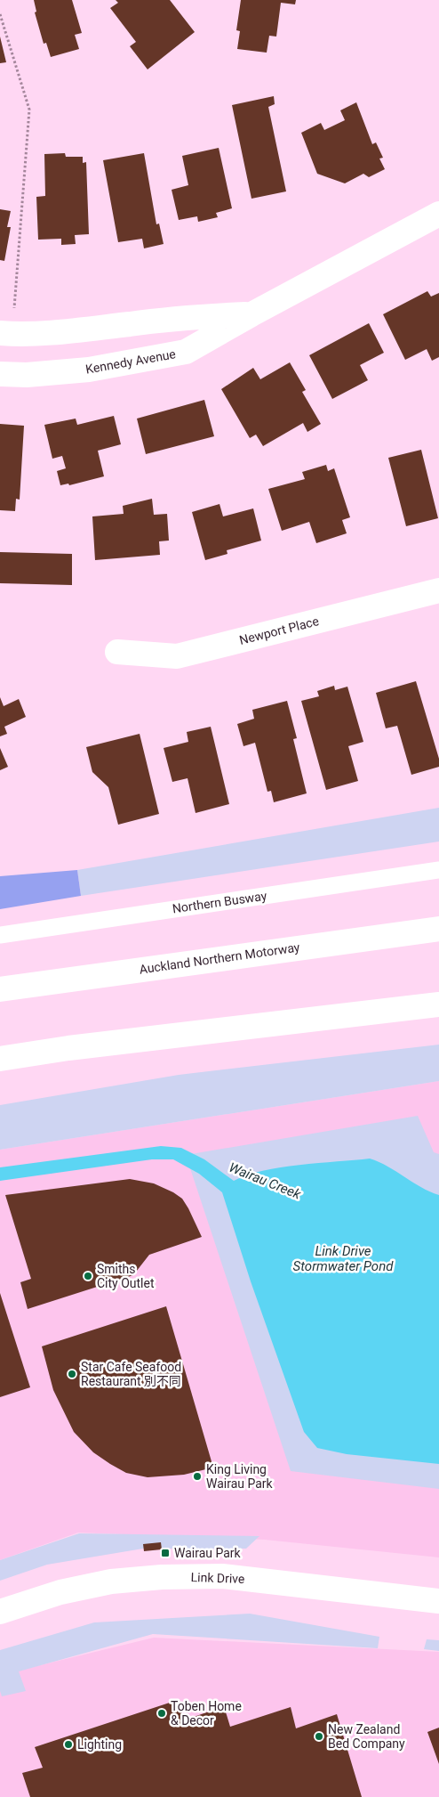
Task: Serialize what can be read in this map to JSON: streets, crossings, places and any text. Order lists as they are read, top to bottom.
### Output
{
  "streets": {
    "main road": [
      "Kennedy Avenue",
      "Newport Place",
      "Auckland Northern Motorway",
      "Link Drive"
    ],
    "lane": ["Northern Busway"]
  },
  "water": ["Wairau Creek", "Link Drive Stormwater Pond"],
  "places": {
    "other": [
      "Smiths City Outlet",
      "Star Cafe Seafood Restaurant 別不同",
      "King Living Wairau Park",
      "Toben Home & Decor",
      "New Zealand Bed Company",
      "Lighting"
    ],
    "transit": ["Wairau Park"]
  }
}
